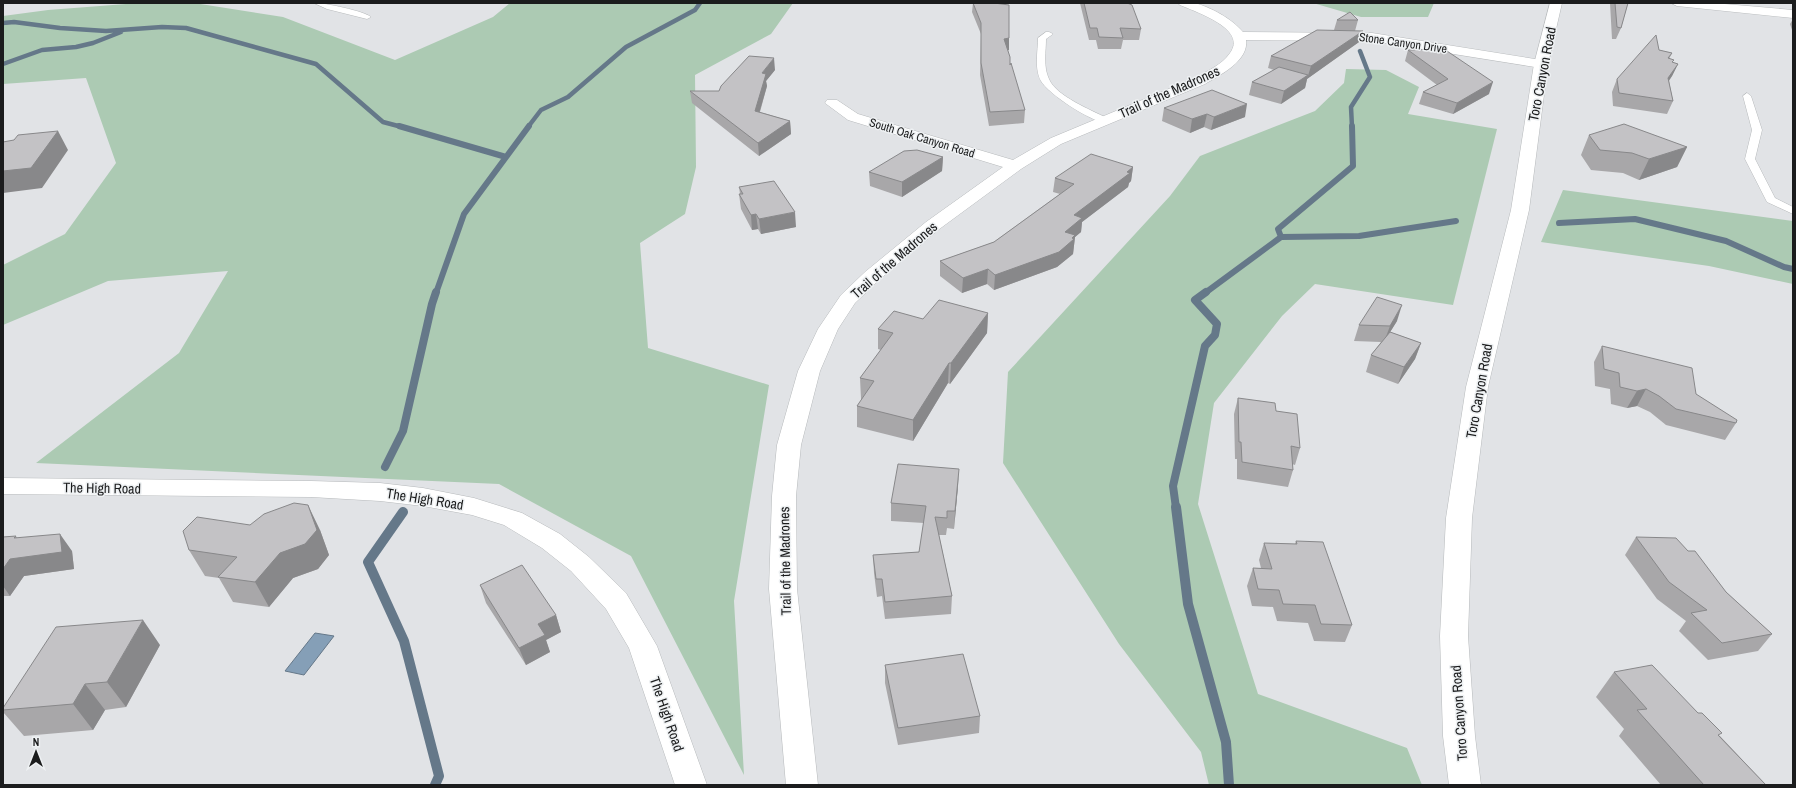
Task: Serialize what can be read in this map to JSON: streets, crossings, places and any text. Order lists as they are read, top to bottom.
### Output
{
  "streets": {
    "street": [
      "Stone Canyon Drive",
      "Toro Canyon Road",
      "Trail of the Madrones",
      "South Oak Canyon Road",
      "The High Road"
    ]
  },
  "crossings": [
    ["Stone Canyon Drive", "Toro Canyon Road"],
    ["Stone Canyon Drive", "Trail of the Madrones"],
    ["Trail of the Madrones", "South Oak Canyon Road"]
  ],
  "north": "top"
}
